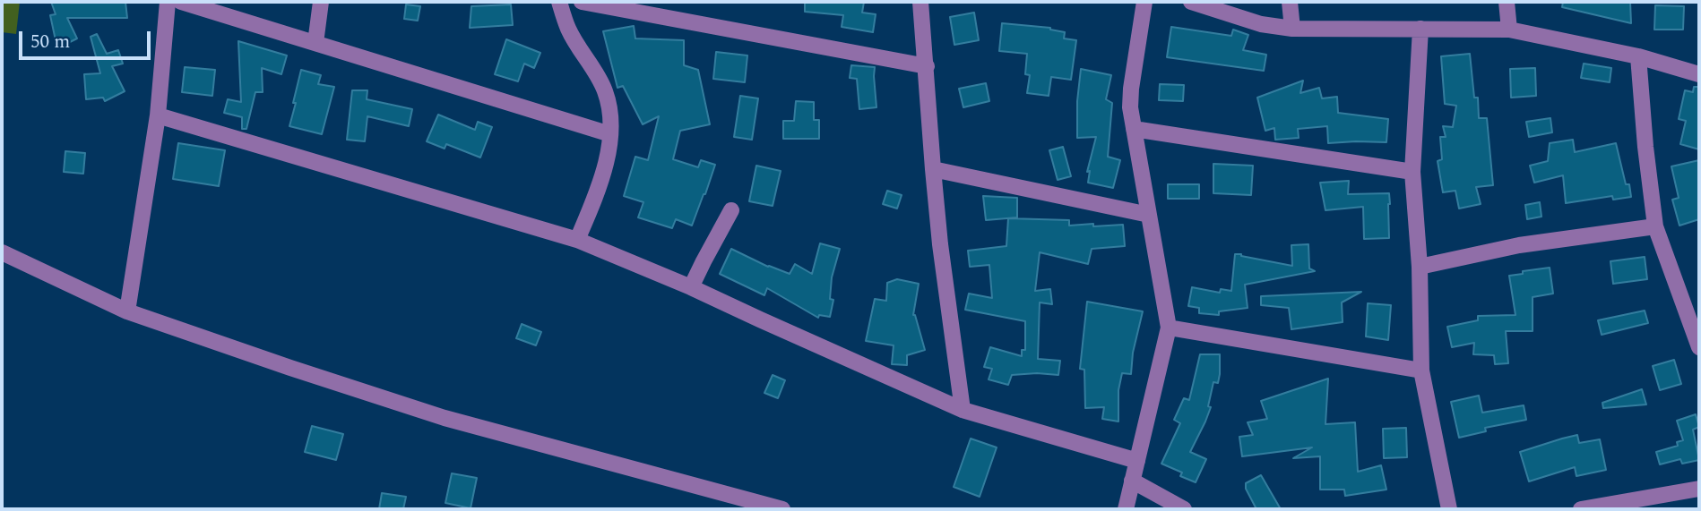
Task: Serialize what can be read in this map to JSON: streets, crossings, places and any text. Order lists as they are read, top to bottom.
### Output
{
  "scale_bar": "50 m"
}
